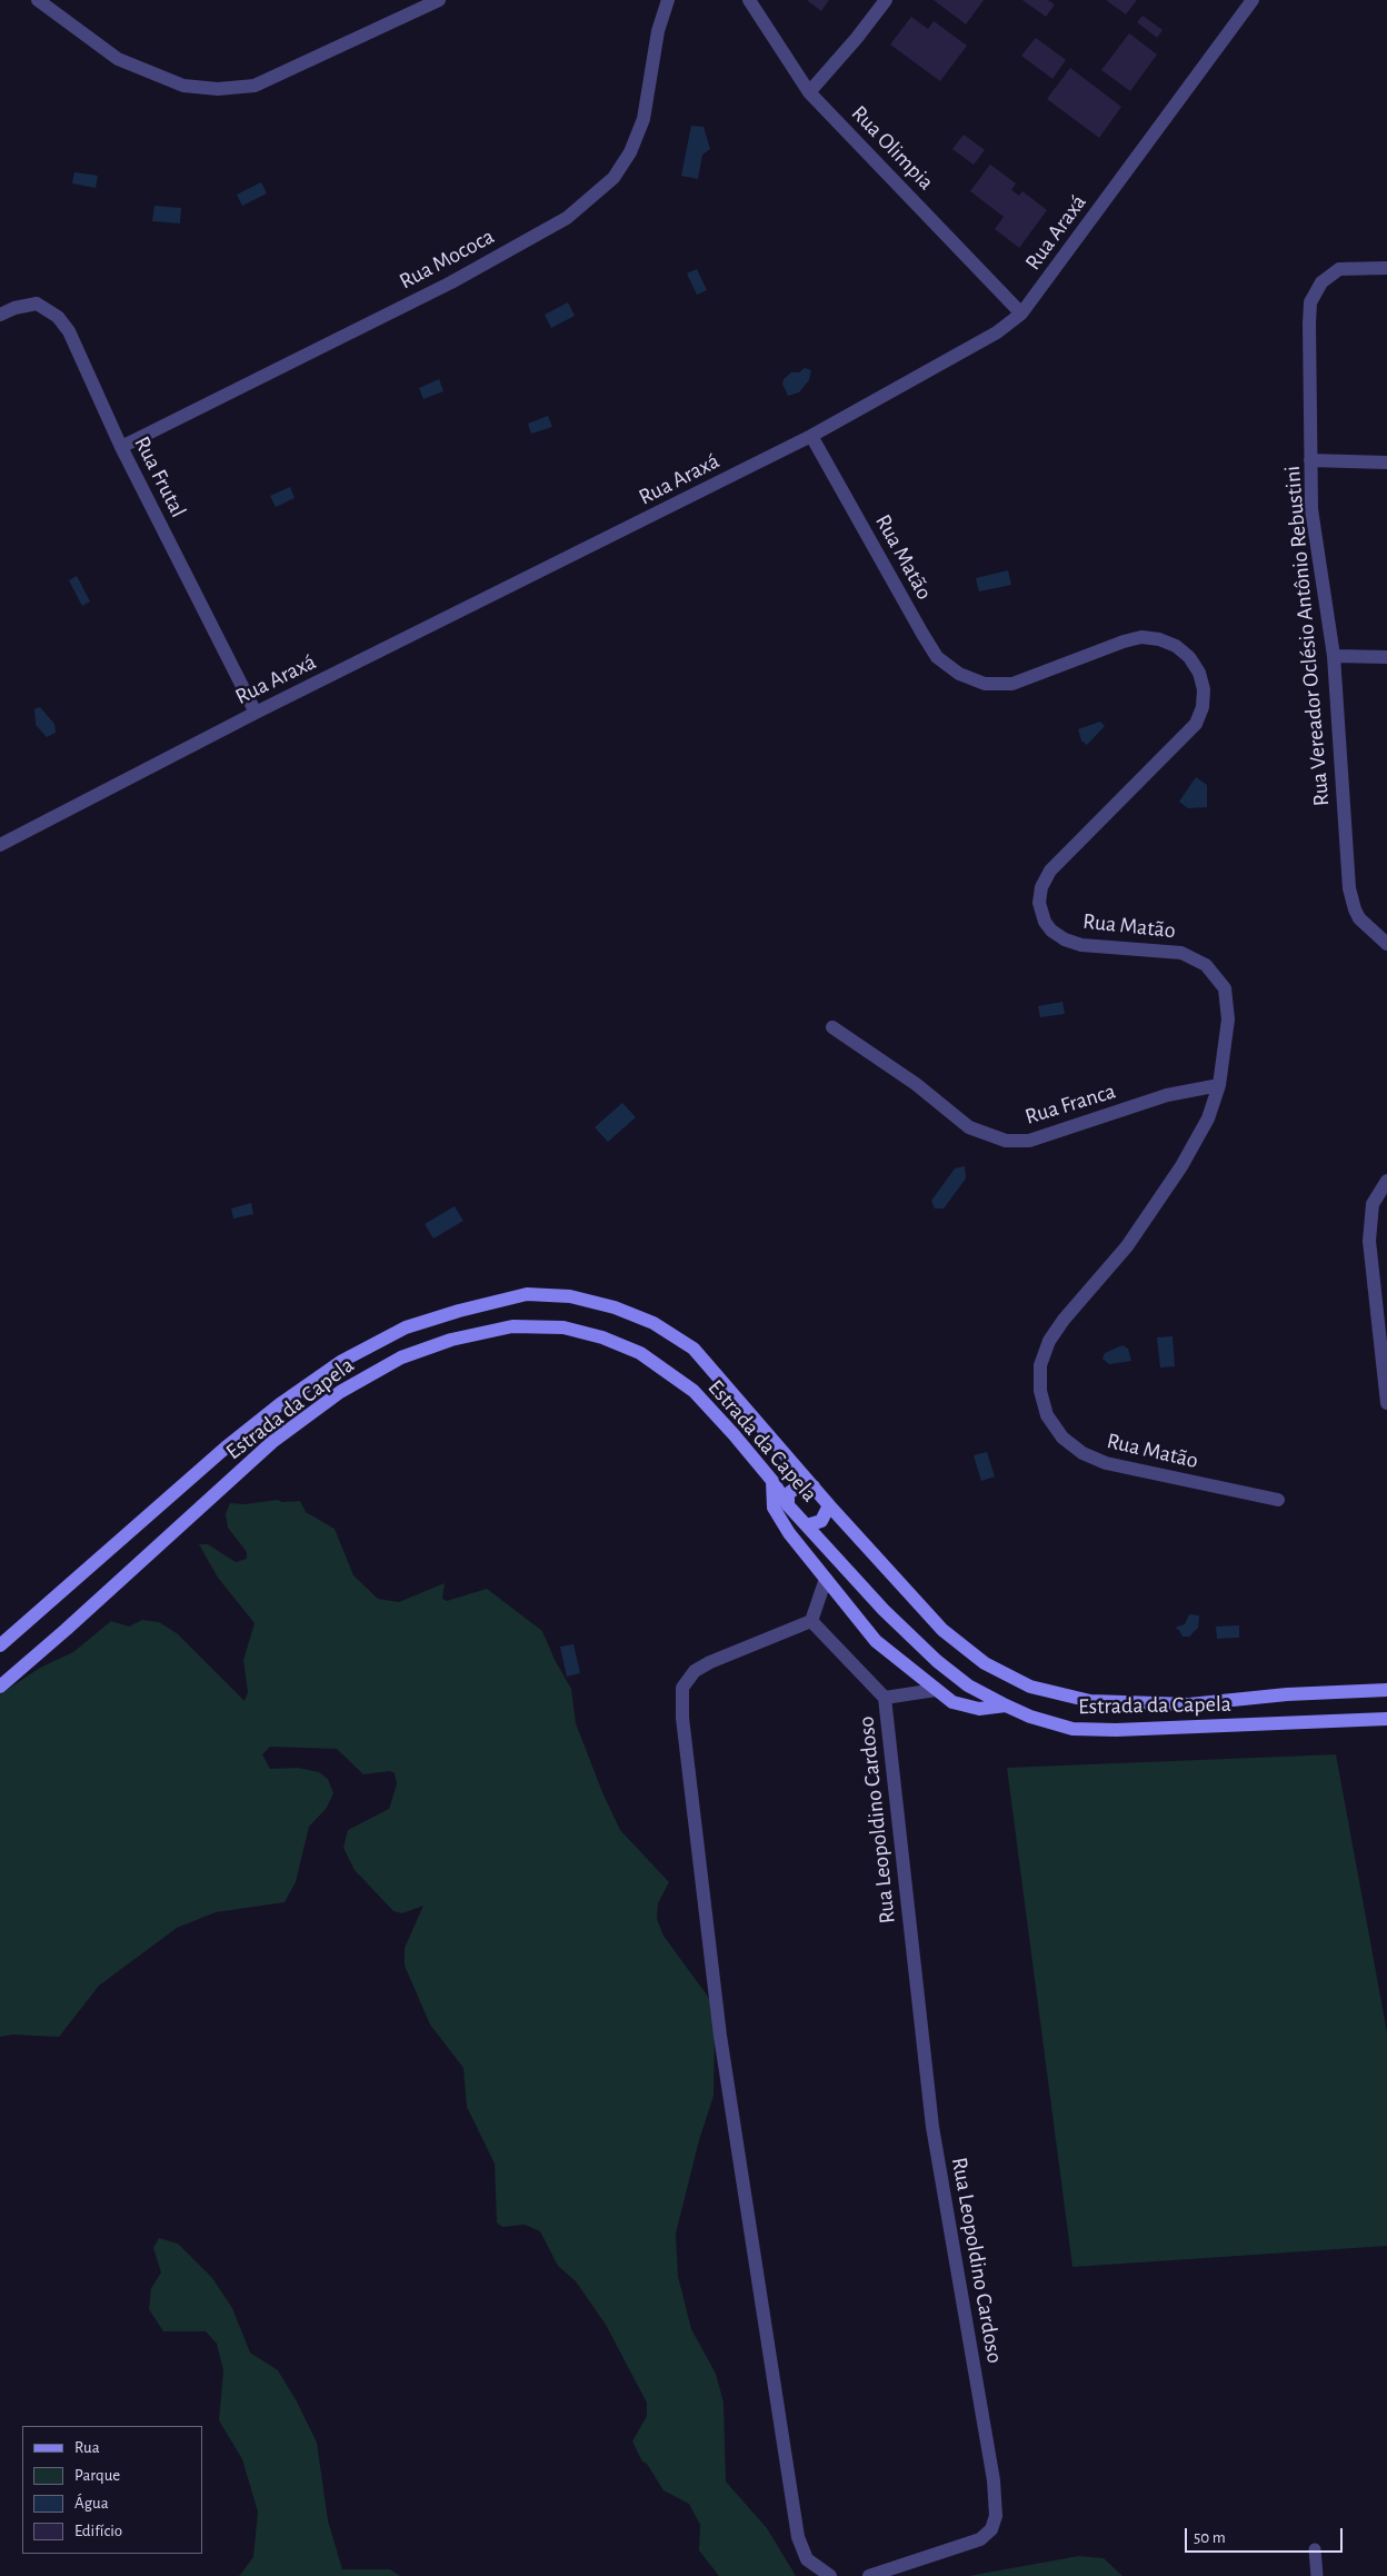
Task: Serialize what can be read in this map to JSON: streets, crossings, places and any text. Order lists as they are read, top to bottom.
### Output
{
  "streets": {
    "main road": ["Estrada da Capela"],
    "street": [
      "Rua Olimpia",
      "Rua Araxá",
      "Rua Mococa",
      "Rua Frutal",
      "Rua Matão",
      "Rua Vereador Oclésio Antônio Rebustini",
      "Rua Franca",
      "Rua Leopoldino Cardoso"
    ]
  },
  "crossings": [
    ["Rua Olimpia", "Rua Araxá"],
    ["Rua Araxá", "Rua Frutal"],
    ["Rua Araxá", "Rua Matão"],
    ["Rua Mococa", "Rua Frutal"],
    ["Rua Matão", "Rua Franca"]
  ],
  "legend": [
    "Rua",
    "Parque",
    "Água",
    "Edifício"
  ],
  "scale_bar": "50 m"
}
